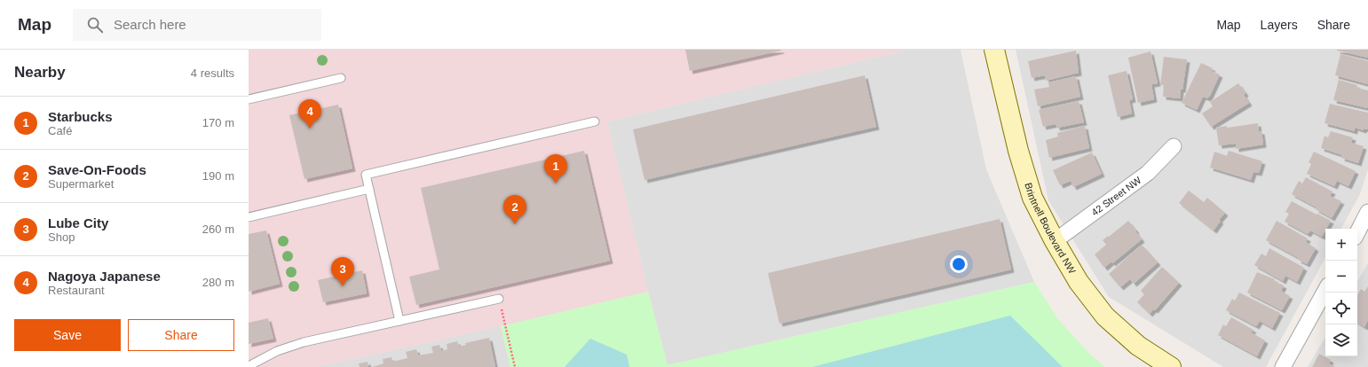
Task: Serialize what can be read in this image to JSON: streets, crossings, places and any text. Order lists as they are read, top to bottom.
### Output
{
  "streets": {
    "street": ["42 Street NW", "Brintnell Boulevard NW"]
  },
  "crossings": [
    ["42 Street NW", "Brintnell Boulevard NW"]
  ],
  "page": {
    "header": "Map",
    "search": "Search here",
    "nav": ["Map", "Layers", "Share"],
    "heading": ["Nearby", "4 results"],
    "list": [
      {
        "mark": "1",
        "name": "Starbucks",
        "note": "Café",
        "value": "170 m"
      },
      {
        "mark": "2",
        "name": "Save-On-Foods",
        "note": "Supermarket",
        "value": "190 m"
      },
      {
        "mark": "3",
        "name": "Lube City",
        "note": "Shop",
        "value": "260 m"
      },
      {
        "mark": "4",
        "name": "Nagoya Japanese",
        "note": "Restaurant",
        "value": "280 m"
      }
    ],
    "pins": [
      "4",
      "1",
      "2",
      "3"
    ],
    "map_buttons": ["+", "−"],
    "buttons": ["Save", "Share"]
  }
}
